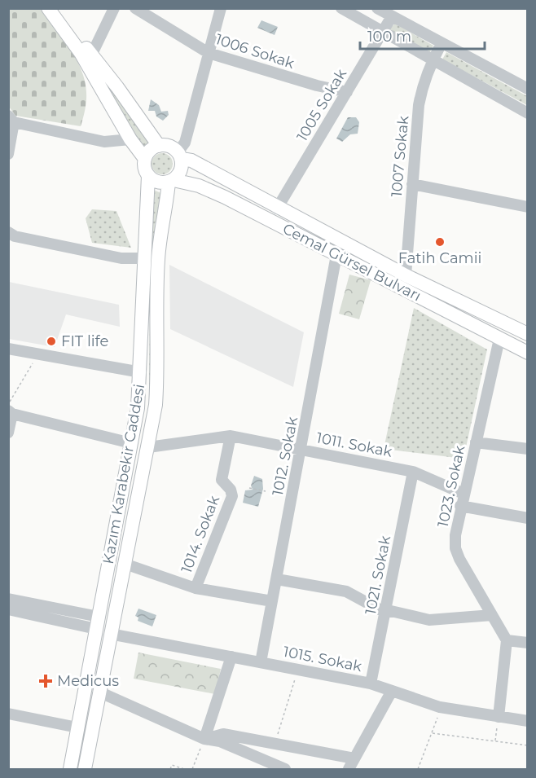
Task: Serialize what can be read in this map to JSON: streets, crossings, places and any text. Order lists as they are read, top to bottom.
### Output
{
  "streets": {
    "main road": ["Cemal Gürsel Bulvarı", "Kazım Karabekir Caddesi"],
    "street": [
      "1006 Sokak",
      "1005 Sokak",
      "1007 Sokak",
      "1011. Sokak",
      "1012. Sokak",
      "1023. Sokak",
      "1014. Sokak",
      "1021. Sokak",
      "1015. Sokak"
    ]
  },
  "crossings": [
    ["1006 Sokak", "1005 Sokak"],
    ["1005 Sokak", "Cemal Gürsel Bulvarı"],
    ["1007 Sokak", "Cemal Gürsel Bulvarı"],
    ["Cemal Gürsel Bulvarı", "1012. Sokak"],
    ["Cemal Gürsel Bulvarı", "Kazım Karabekir Caddesi"],
    ["Cemal Gürsel Bulvarı", "1023. Sokak"],
    ["1011. Sokak", "1012. Sokak"],
    ["1011. Sokak", "Kazım Karabekir Caddesi"],
    ["1011. Sokak", "1023. Sokak"],
    ["1011. Sokak", "1014. Sokak"],
    ["1011. Sokak", "1021. Sokak"],
    ["1012. Sokak", "1015. Sokak"],
    ["Kazım Karabekir Caddesi", "1015. Sokak"],
    ["1021. Sokak", "1015. Sokak"]
  ],
  "places": {
    "other": ["Fatih Camii", "FIT life"],
    "health": ["Medicus"]
  },
  "scale_bar": "100 m"
}
